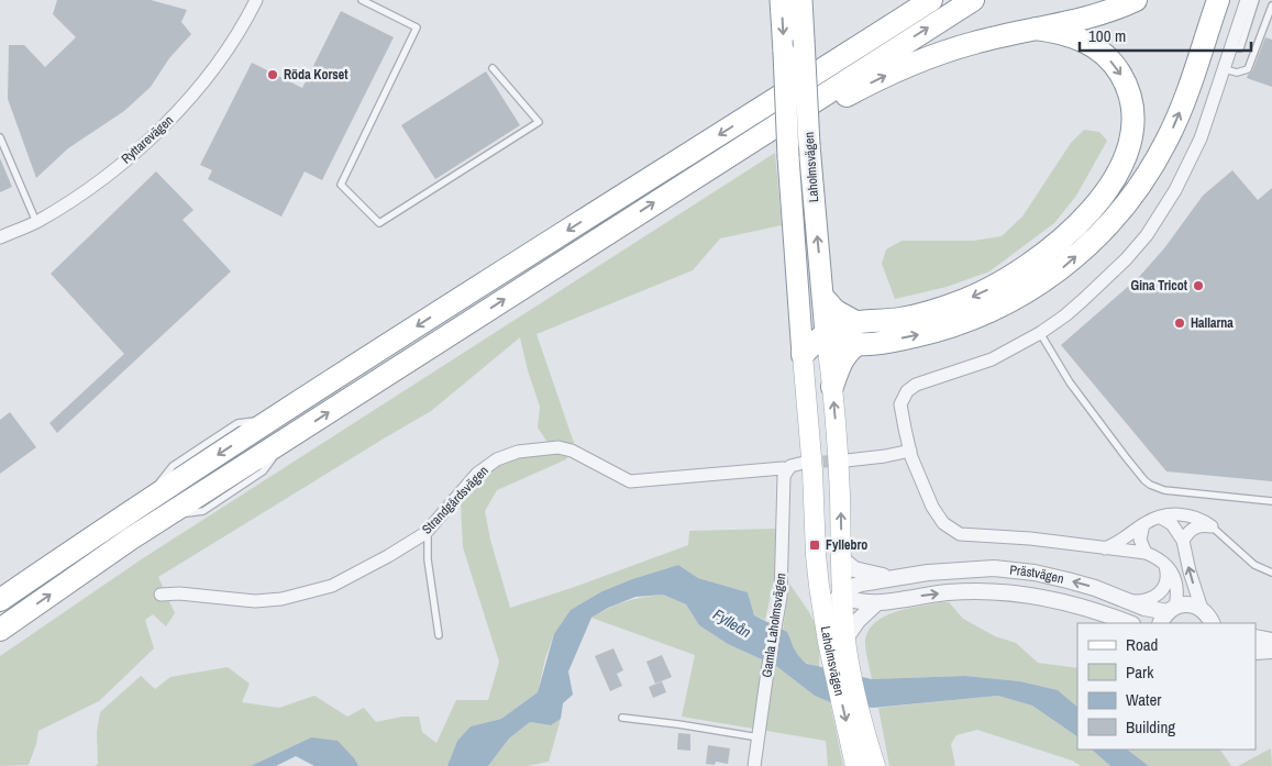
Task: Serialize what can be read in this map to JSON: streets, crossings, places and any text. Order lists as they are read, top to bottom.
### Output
{
  "streets": {
    "highway": ["Laholmsvägen"],
    "street": [
      "Ryttarevägen",
      "Strandgårdsvägen",
      "Prästvägen",
      "Gamla Laholmsvägen"
    ]
  },
  "crossings": [
    ["Laholmsvägen", "Prästvägen"],
    ["Strandgårdsvägen", "Gamla Laholmsvägen"]
  ],
  "water": ["Fylleån"],
  "places": {
    "other": ["Röda Korset", "Gina Tricot", "Hallarna"],
    "transit": ["Fyllebro"]
  },
  "legend": [
    "Road",
    "Park",
    "Water",
    "Building"
  ],
  "scale_bar": "100 m"
}
